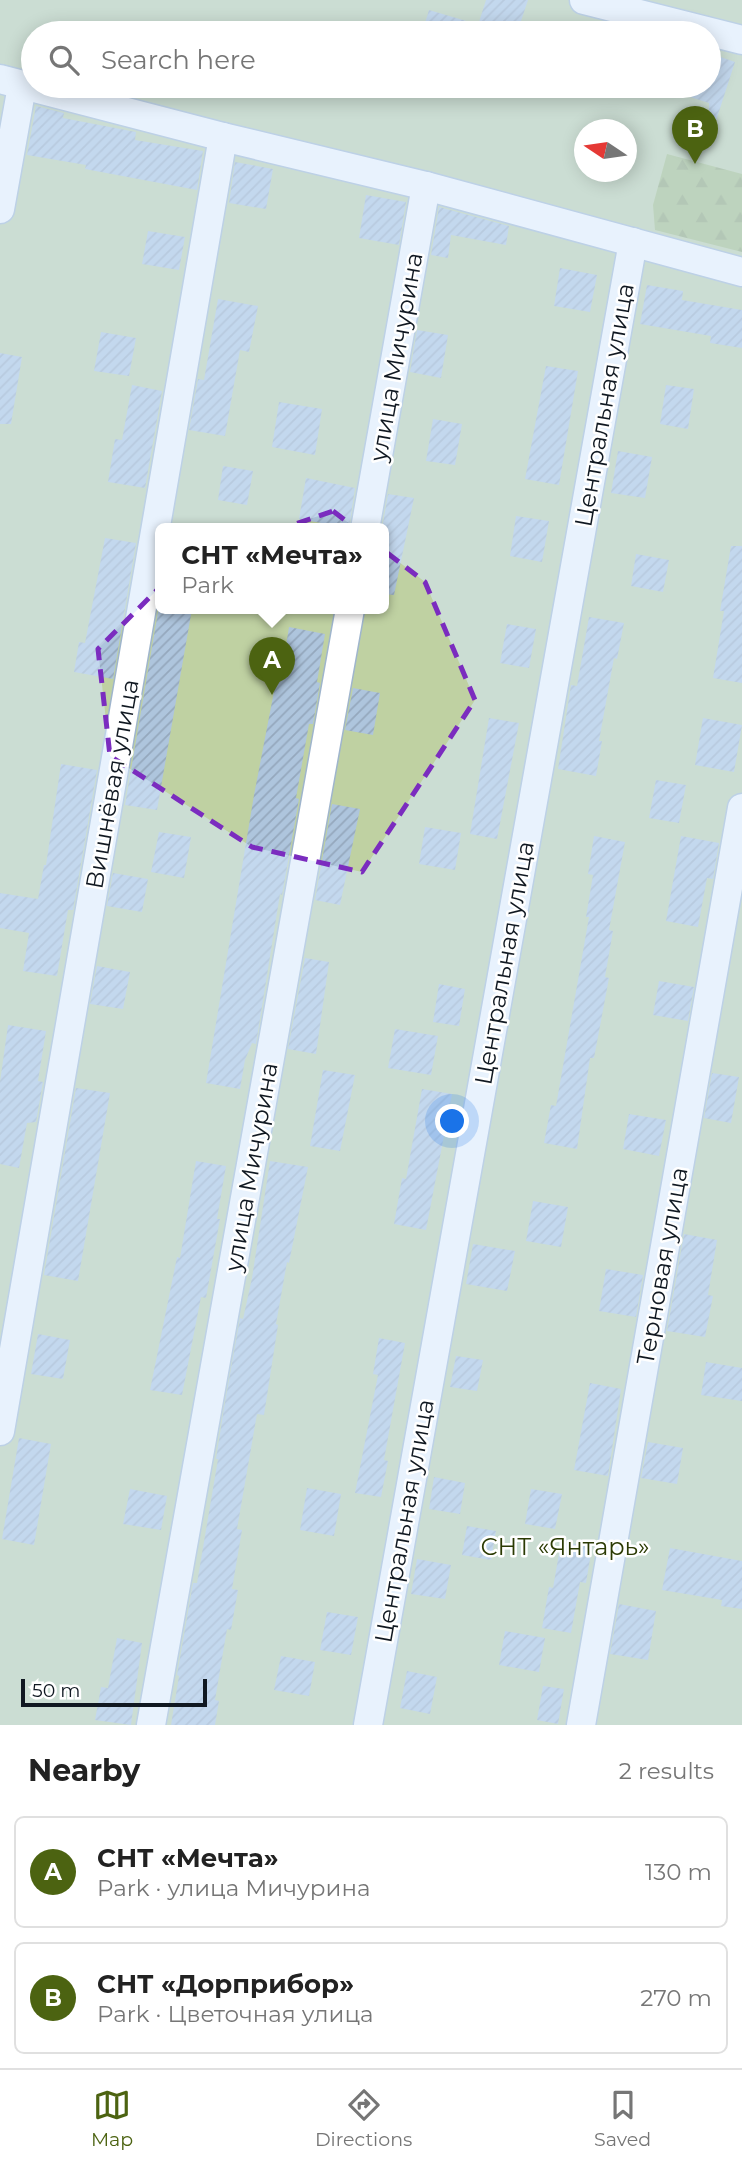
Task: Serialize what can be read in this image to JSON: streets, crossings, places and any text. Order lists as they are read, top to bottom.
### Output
{
  "streets": {
    "street": [
      "улица Мичурина",
      "Центральная улица",
      "Вишнёвая улица",
      "Терновая улица"
    ]
  },
  "parks": ["СНТ «Янтарь»"],
  "scale_bar": "50 m",
  "north": "left",
  "page": {
    "search": "Search here",
    "pins": ["B", "A"],
    "popup": ["СНТ «Мечта»", "Park"],
    "scale": "50 m",
    "heading": ["Nearby", "2 results"],
    "list": [
      {
        "mark": "A",
        "name": "СНТ «Мечта»",
        "note": "Park · улица Мичурина",
        "value": "130 m"
      },
      {
        "mark": "B",
        "name": "СНТ «Дорприбор»",
        "note": "Park · Цветочная улица",
        "value": "270 m"
      }
    ],
    "nav": ["Map", "Directions", "Saved"]
  }
}
